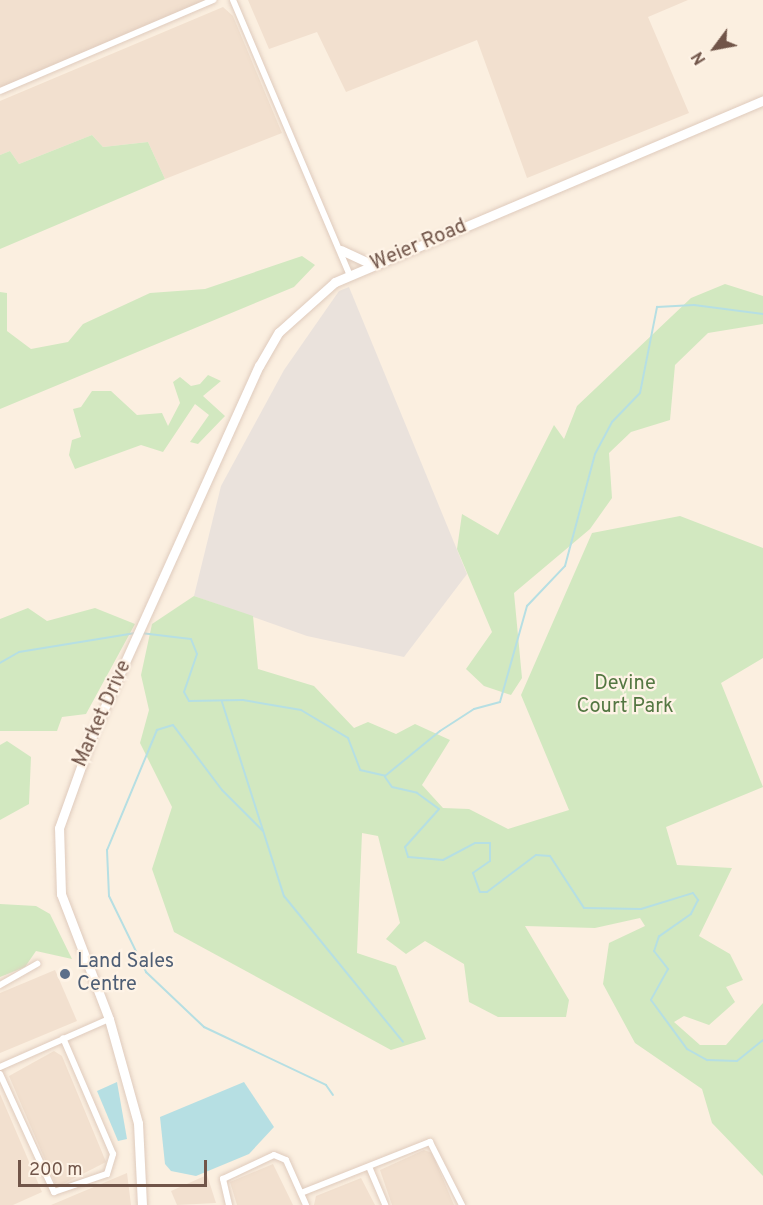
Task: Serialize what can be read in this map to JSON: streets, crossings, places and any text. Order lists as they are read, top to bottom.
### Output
{
  "streets": {
    "street": ["Weier Road", "Market Drive"]
  },
  "crossings": [
    ["Weier Road", "Market Drive"]
  ],
  "parks": ["Devine Court Park"],
  "places": ["Land Sales Centre"],
  "scale_bar": "200 m",
  "north": "bottom left"
}
